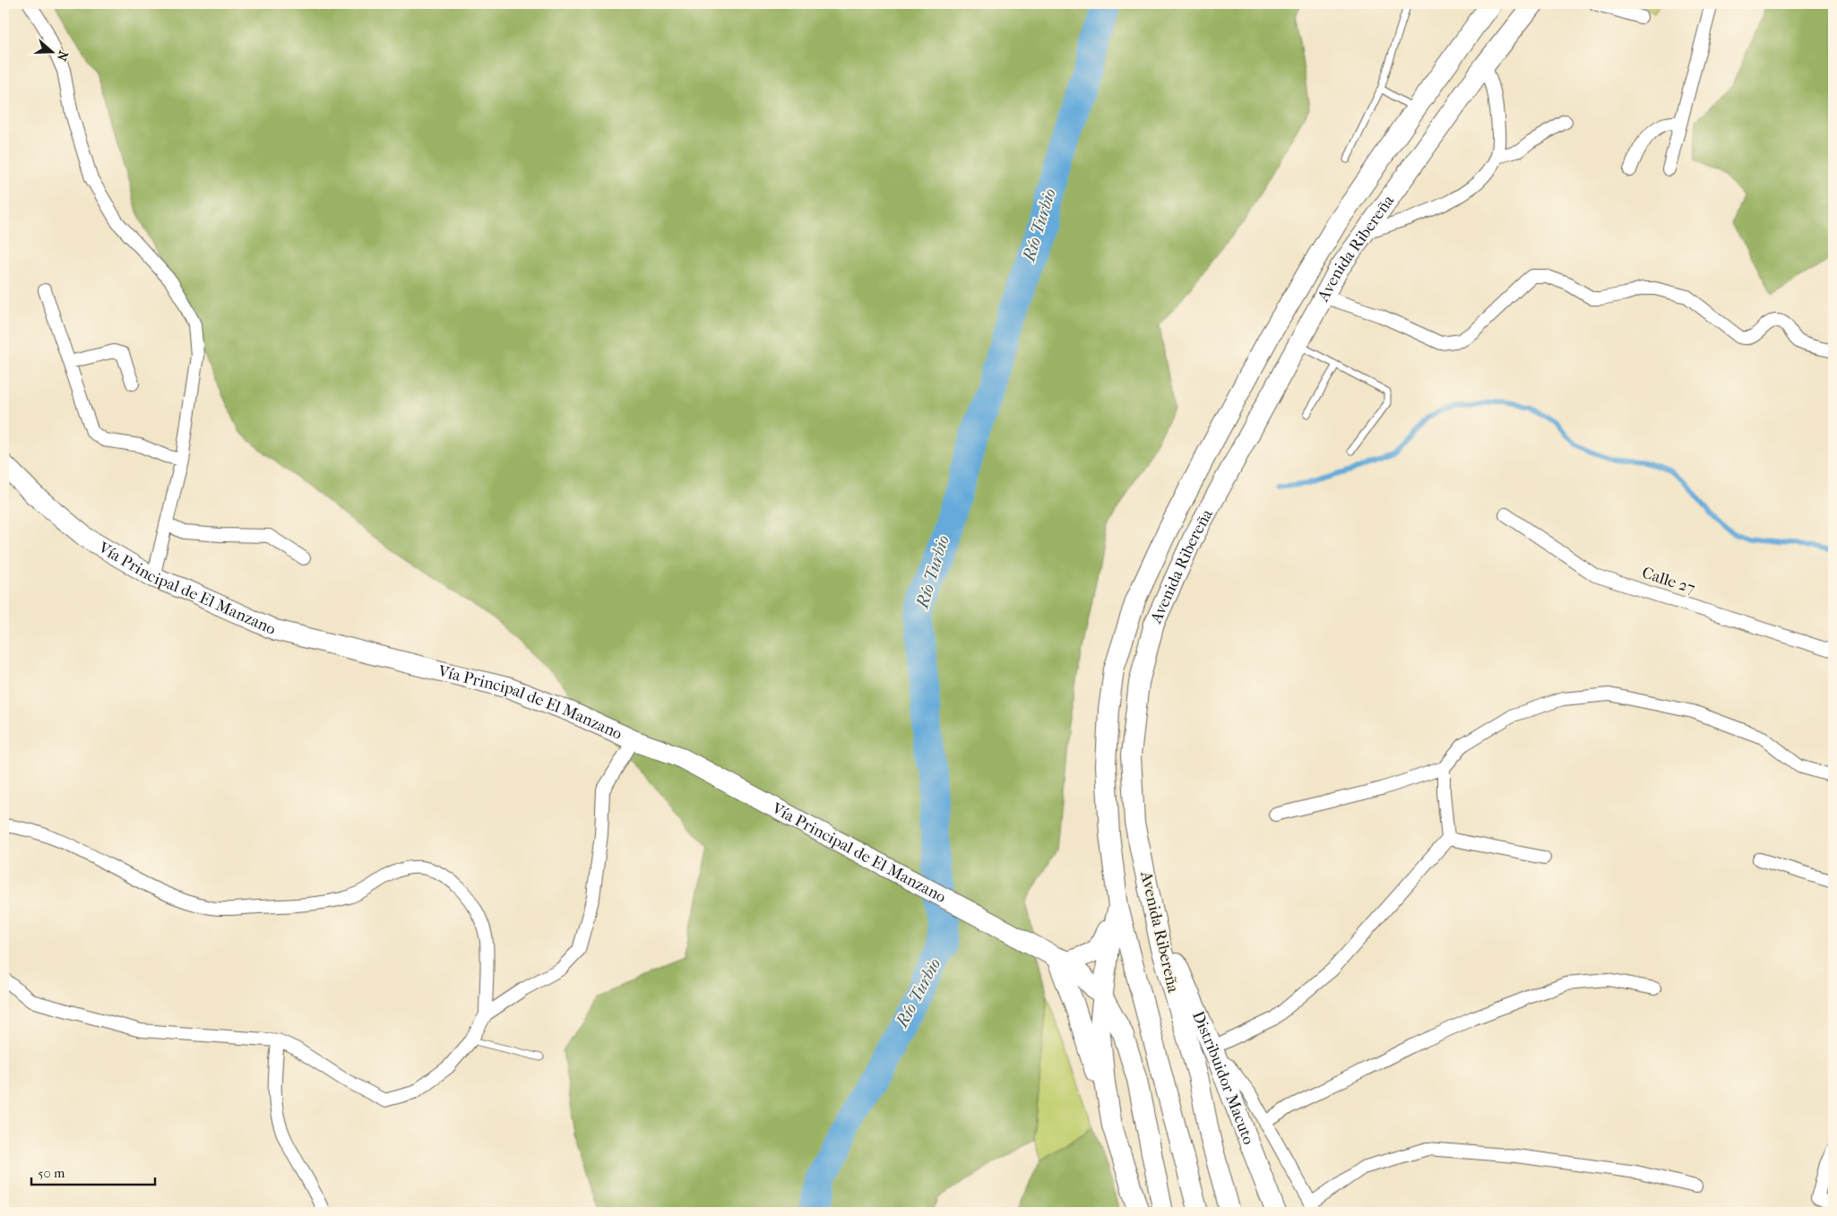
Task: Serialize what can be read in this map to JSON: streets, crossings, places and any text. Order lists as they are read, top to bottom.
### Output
{
  "streets": {
    "main road": ["Avenida Ribereña", "Vía Principal de El Manzano", "Distribuidor Macuto"],
    "street": ["Calle 27"]
  },
  "crossings": [
    ["Avenida Ribereña", "Distribuidor Macuto"]
  ],
  "water": ["Río Turbio"],
  "scale_bar": "50 m",
  "north": "right"
}
